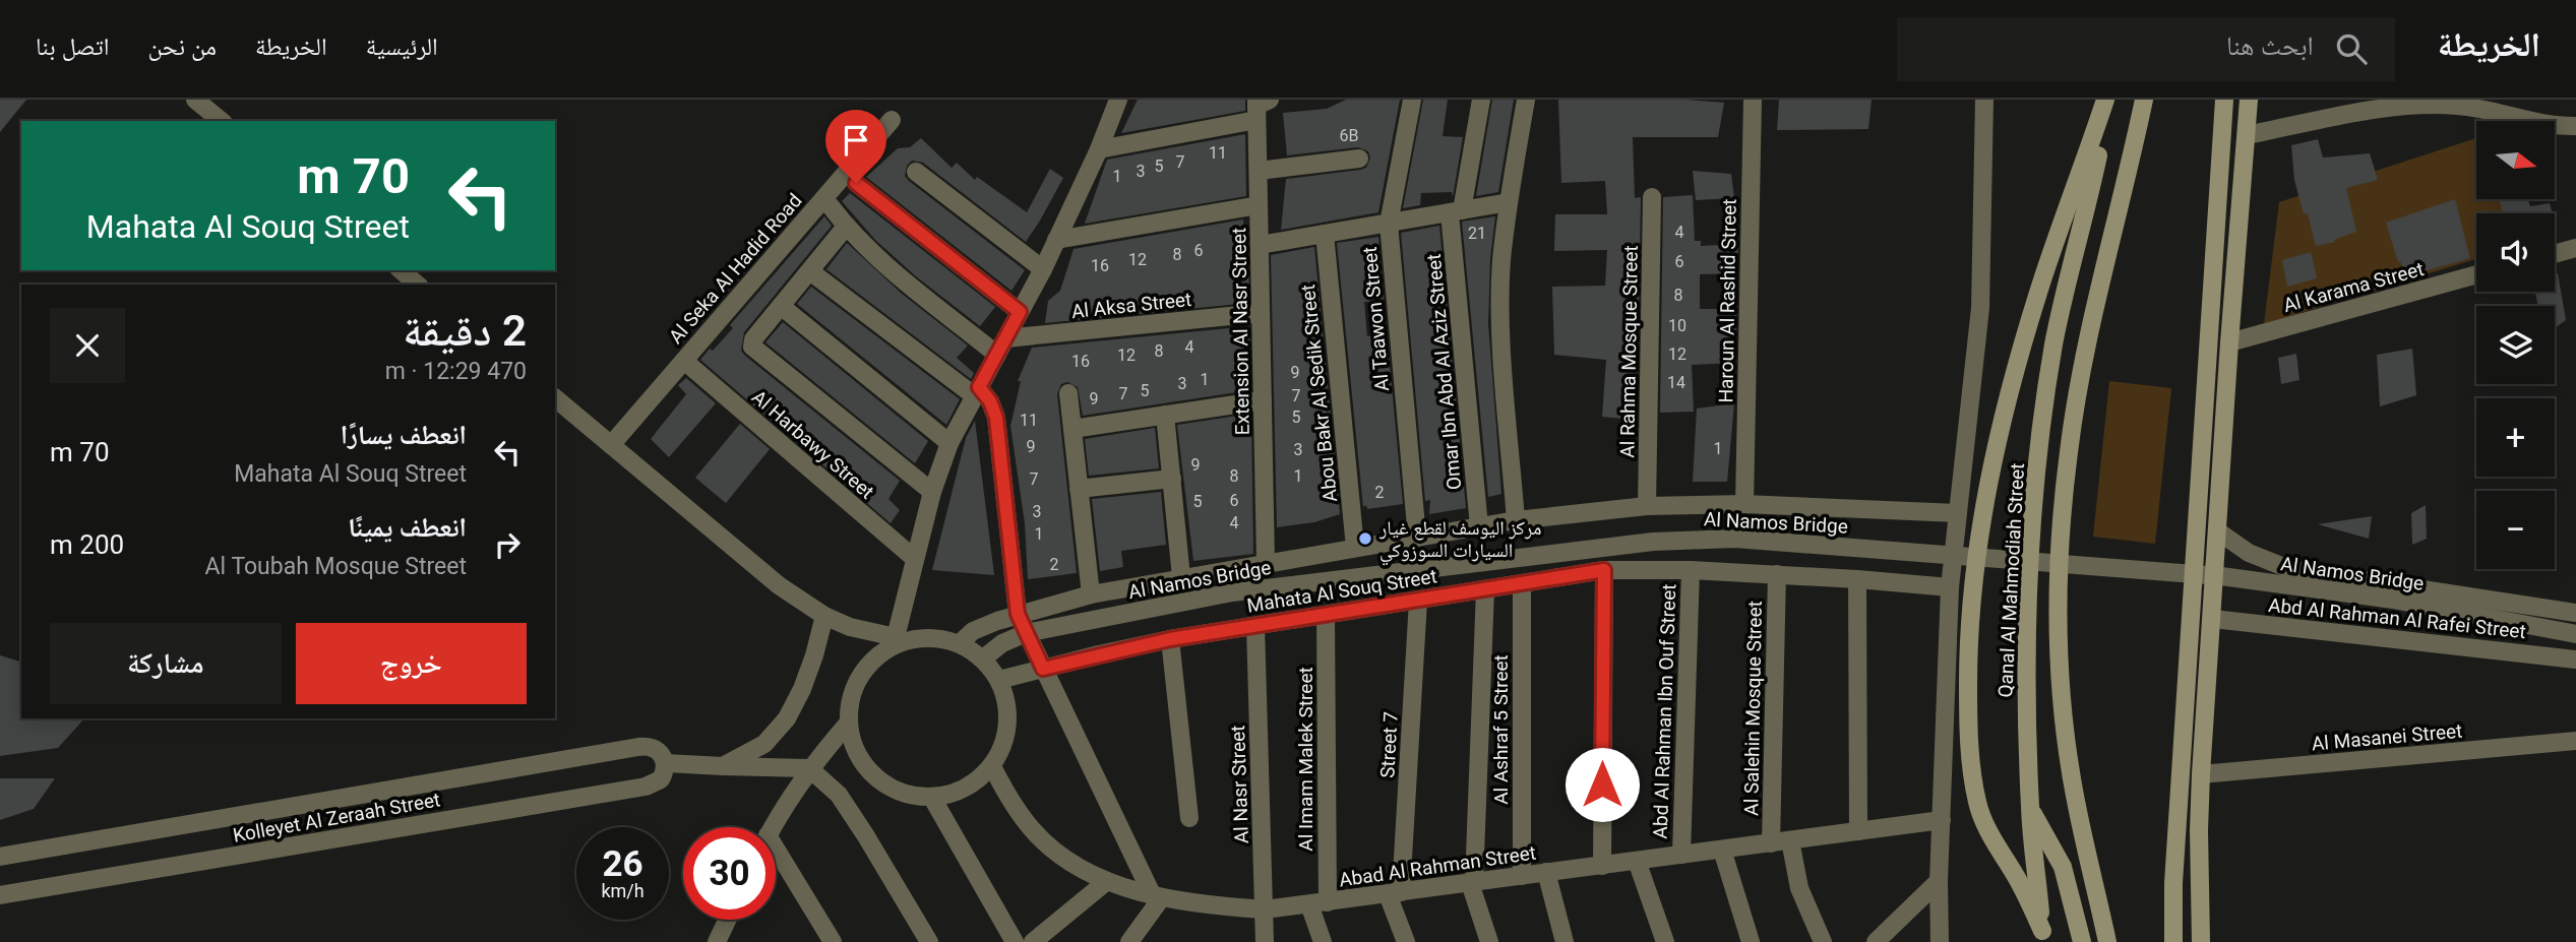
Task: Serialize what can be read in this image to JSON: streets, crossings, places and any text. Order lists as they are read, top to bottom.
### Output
{
  "streets": {
    "main road": ["Qanal Al Mahmodiah Street"],
    "street": [
      "Al Seka Al Hadid Road",
      "Al Karama Street",
      "Haroun Al Rashid Street",
      "Al Aksa Street",
      "Al Taawon Street",
      "Extension Al Nasr Street",
      "Al Rahma Mosque Street",
      "Omar Ibn Abd Al Aziz Street",
      "Abou Bakr Al Sedik Street",
      "Al Harbawy Street",
      "Al Namos Bridge",
      "Mahata Al Souq Street",
      "Abd Al Rahman Al Rafei Street",
      "Al Salehin Mosque Street",
      "Abd Al Rahman Ibn Ouf Street",
      "Al Ashraf 5 Street",
      "Al Masanei Street",
      "Street 7",
      "Al Imam Malek Street",
      "Al Nasr Street",
      "Kolleyet Al Zeraah Street",
      "Abad Al Rahman Street"
    ]
  },
  "crossings": [
    ["Al Seka Al Hadid Road", "Al Harbawy Street"],
    ["Haroun Al Rashid Street", "Mahata Al Souq Street"],
    ["Al Aksa Street", "Extension Al Nasr Street"],
    ["Al Taawon Street", "Mahata Al Souq Street"],
    ["Extension Al Nasr Street", "Mahata Al Souq Street"],
    ["Al Rahma Mosque Street", "Mahata Al Souq Street"],
    ["Omar Ibn Abd Al Aziz Street", "Mahata Al Souq Street"],
    ["Abou Bakr Al Sedik Street", "Mahata Al Souq Street"],
    ["Al Namos Bridge", "Mahata Al Souq Street"],
    ["Al Namos Bridge", "Abad Al Rahman Street"],
    ["Mahata Al Souq Street", "Al Salehin Mosque Street"],
    ["Mahata Al Souq Street", "Abd Al Rahman Ibn Ouf Street"],
    ["Mahata Al Souq Street", "Al Ashraf 5 Street"],
    ["Mahata Al Souq Street", "Street 7"],
    ["Mahata Al Souq Street", "Al Imam Malek Street"],
    ["Mahata Al Souq Street", "Al Nasr Street"],
    ["Mahata Al Souq Street", "Abad Al Rahman Street"],
    ["Al Salehin Mosque Street", "Abad Al Rahman Street"],
    ["Abd Al Rahman Ibn Ouf Street", "Abad Al Rahman Street"],
    ["Al Ashraf 5 Street", "Abad Al Rahman Street"],
    ["Street 7", "Abad Al Rahman Street"],
    ["Al Imam Malek Street", "Abad Al Rahman Street"],
    ["Al Nasr Street", "Abad Al Rahman Street"]
  ],
  "places": ["مركز اليوسف لقطع غيار السيارات السوزوكي"],
  "house_numbers": [
    "6B",
    "11",
    "7",
    "5",
    "3",
    "1",
    "4",
    "21",
    "6",
    "8",
    "12",
    "6",
    "16",
    "8",
    "10",
    "4",
    "8",
    "12",
    "12",
    "16",
    "9",
    "1",
    "14",
    "3",
    "5",
    "7",
    "7",
    "9",
    "5",
    "11",
    "9",
    "1",
    "3",
    "9",
    "8",
    "1",
    "7",
    "2",
    "6",
    "5",
    "3",
    "4",
    "1",
    "2"
  ],
  "north": "right",
  "page": {
    "header": "الخريطة",
    "search": "ابحث هنا",
    "nav": [
      "الرئيسية",
      "الخريطة",
      "من نحن",
      "اتصل بنا"
    ],
    "map_buttons": ["+", "−"],
    "turn": ["70 m", "Mahata Al Souq Street"],
    "heading": ["2 دقيقة", "470 m · 12:29"],
    "list": [
      {
        "name": "انعطف يسارًا",
        "note": "Mahata Al Souq Street",
        "value": "70 m"
      },
      {
        "name": "انعطف يمينًا",
        "note": "Al Toubah Mosque Street",
        "value": "200 m"
      }
    ],
    "buttons": ["خروج", "مشاركة"],
    "speed": "26 km/h",
    "limit": "30"
  }
}
